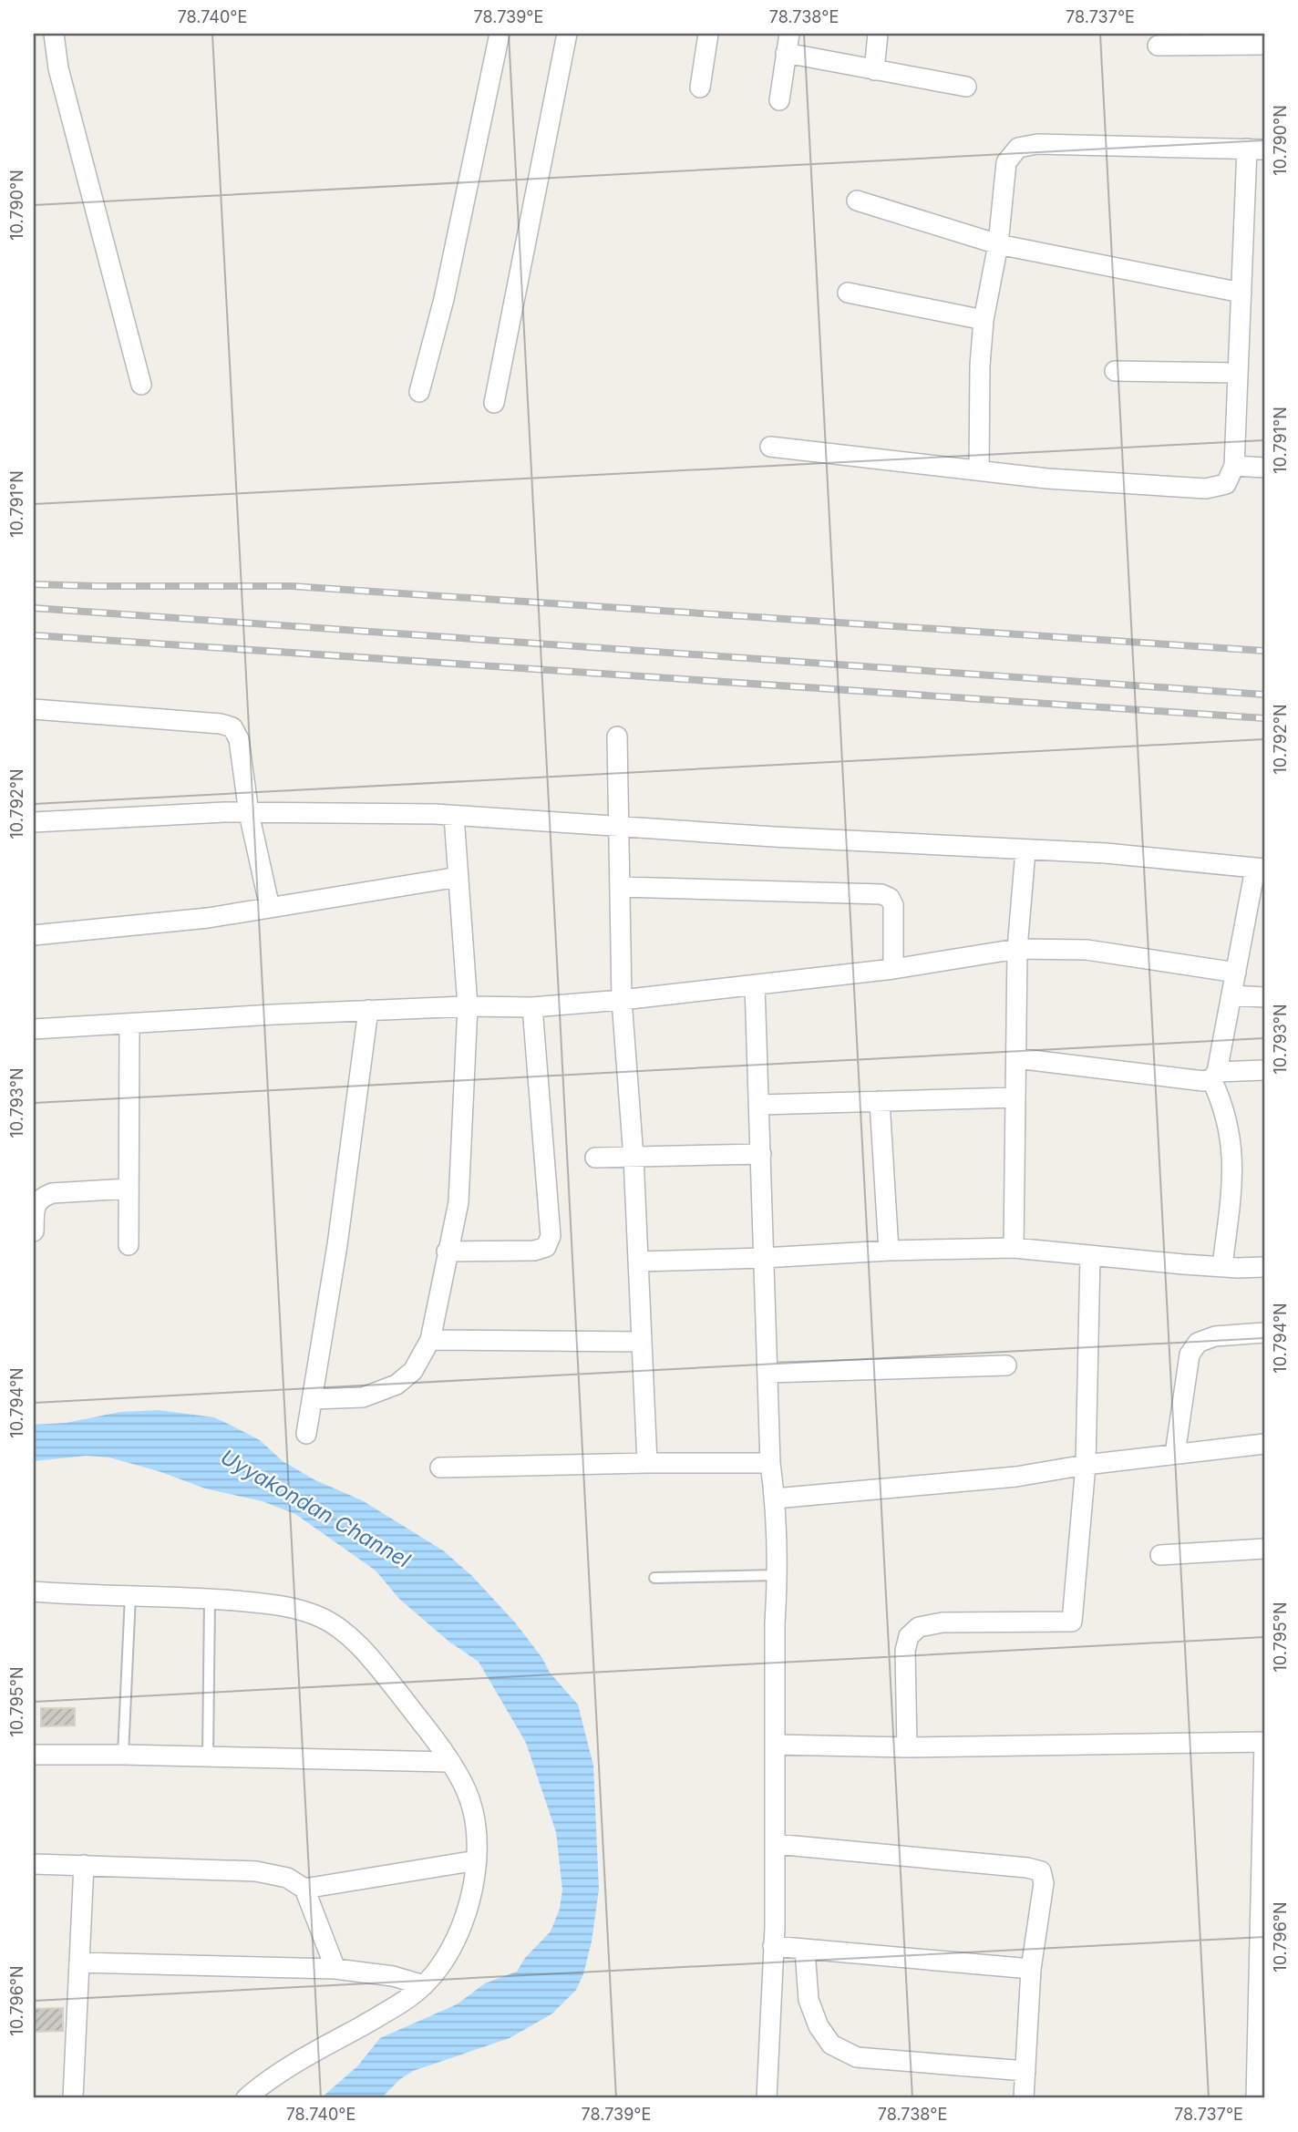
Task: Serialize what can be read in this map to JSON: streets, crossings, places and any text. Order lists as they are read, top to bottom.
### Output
{
  "water": ["Uyyakondan Channel"],
  "coordinates": [
    "78.740°E",
    "78.739°E",
    "78.738°E",
    "78.737°E",
    "10.790°N",
    "10.791°N",
    "10.792°N",
    "10.793°N",
    "10.794°N",
    "10.795°N",
    "10.796°N"
  ]
}
